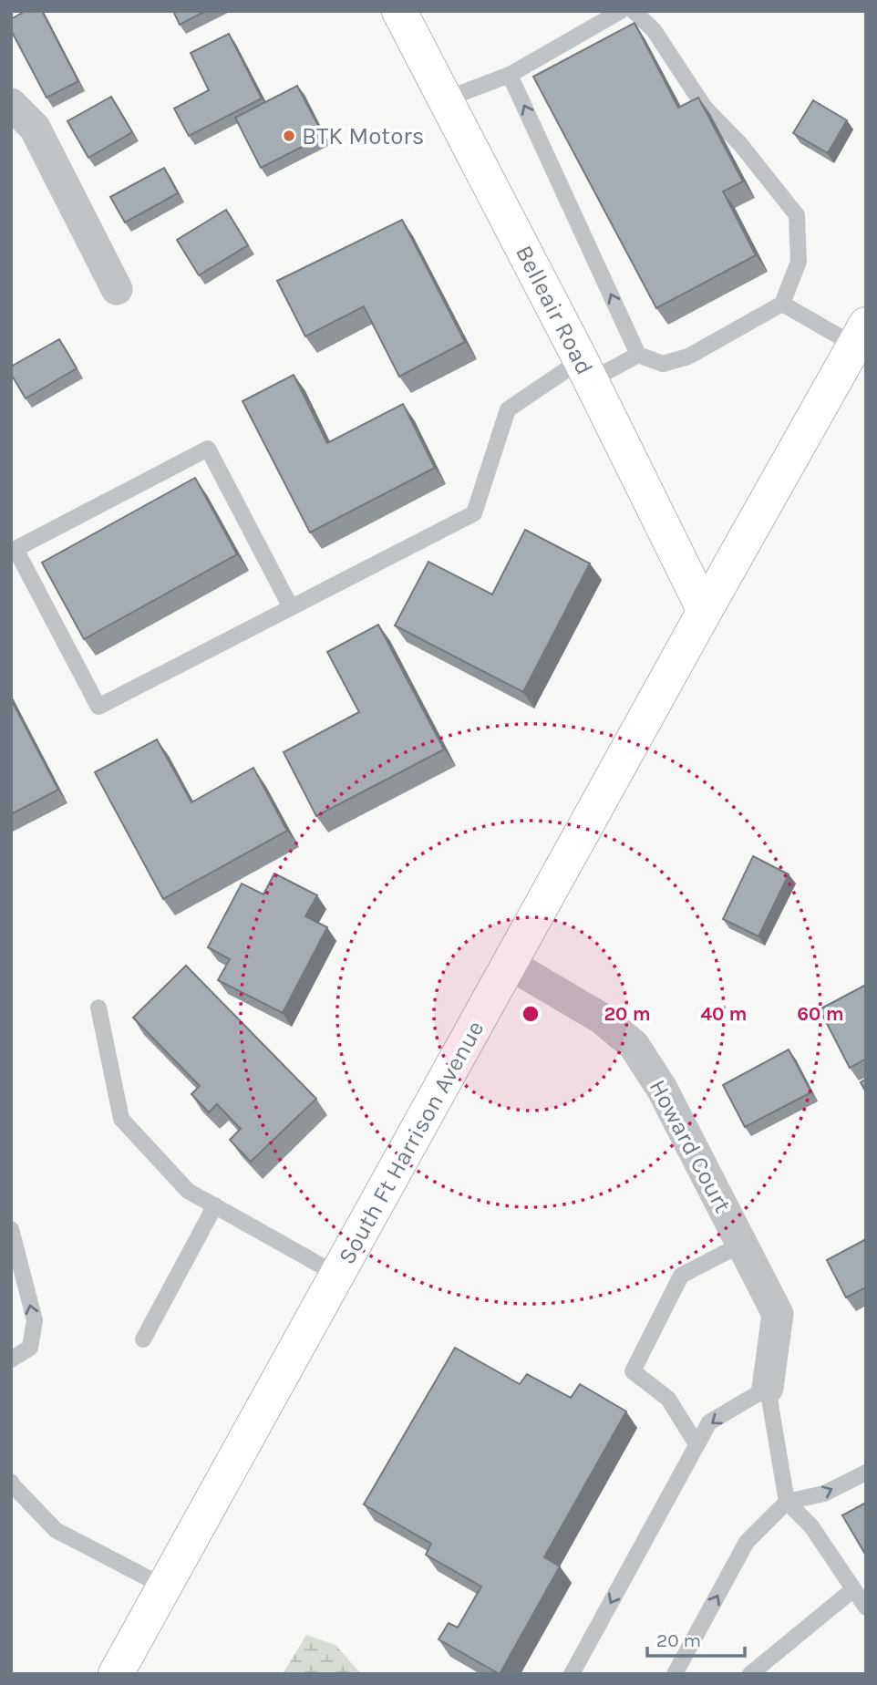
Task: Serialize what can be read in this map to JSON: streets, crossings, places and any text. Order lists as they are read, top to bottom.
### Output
{
  "streets": {
    "main road": ["Belleair Road", "South Ft Harrison Avenue"],
    "street": ["Howard Court"]
  },
  "crossings": [
    ["Belleair Road", "South Ft Harrison Avenue"],
    ["South Ft Harrison Avenue", "Howard Court"]
  ],
  "places": ["BTK Motors"],
  "scale_bar": "20 m",
  "rings": ["20 m", "40 m", "60 m"]
}
